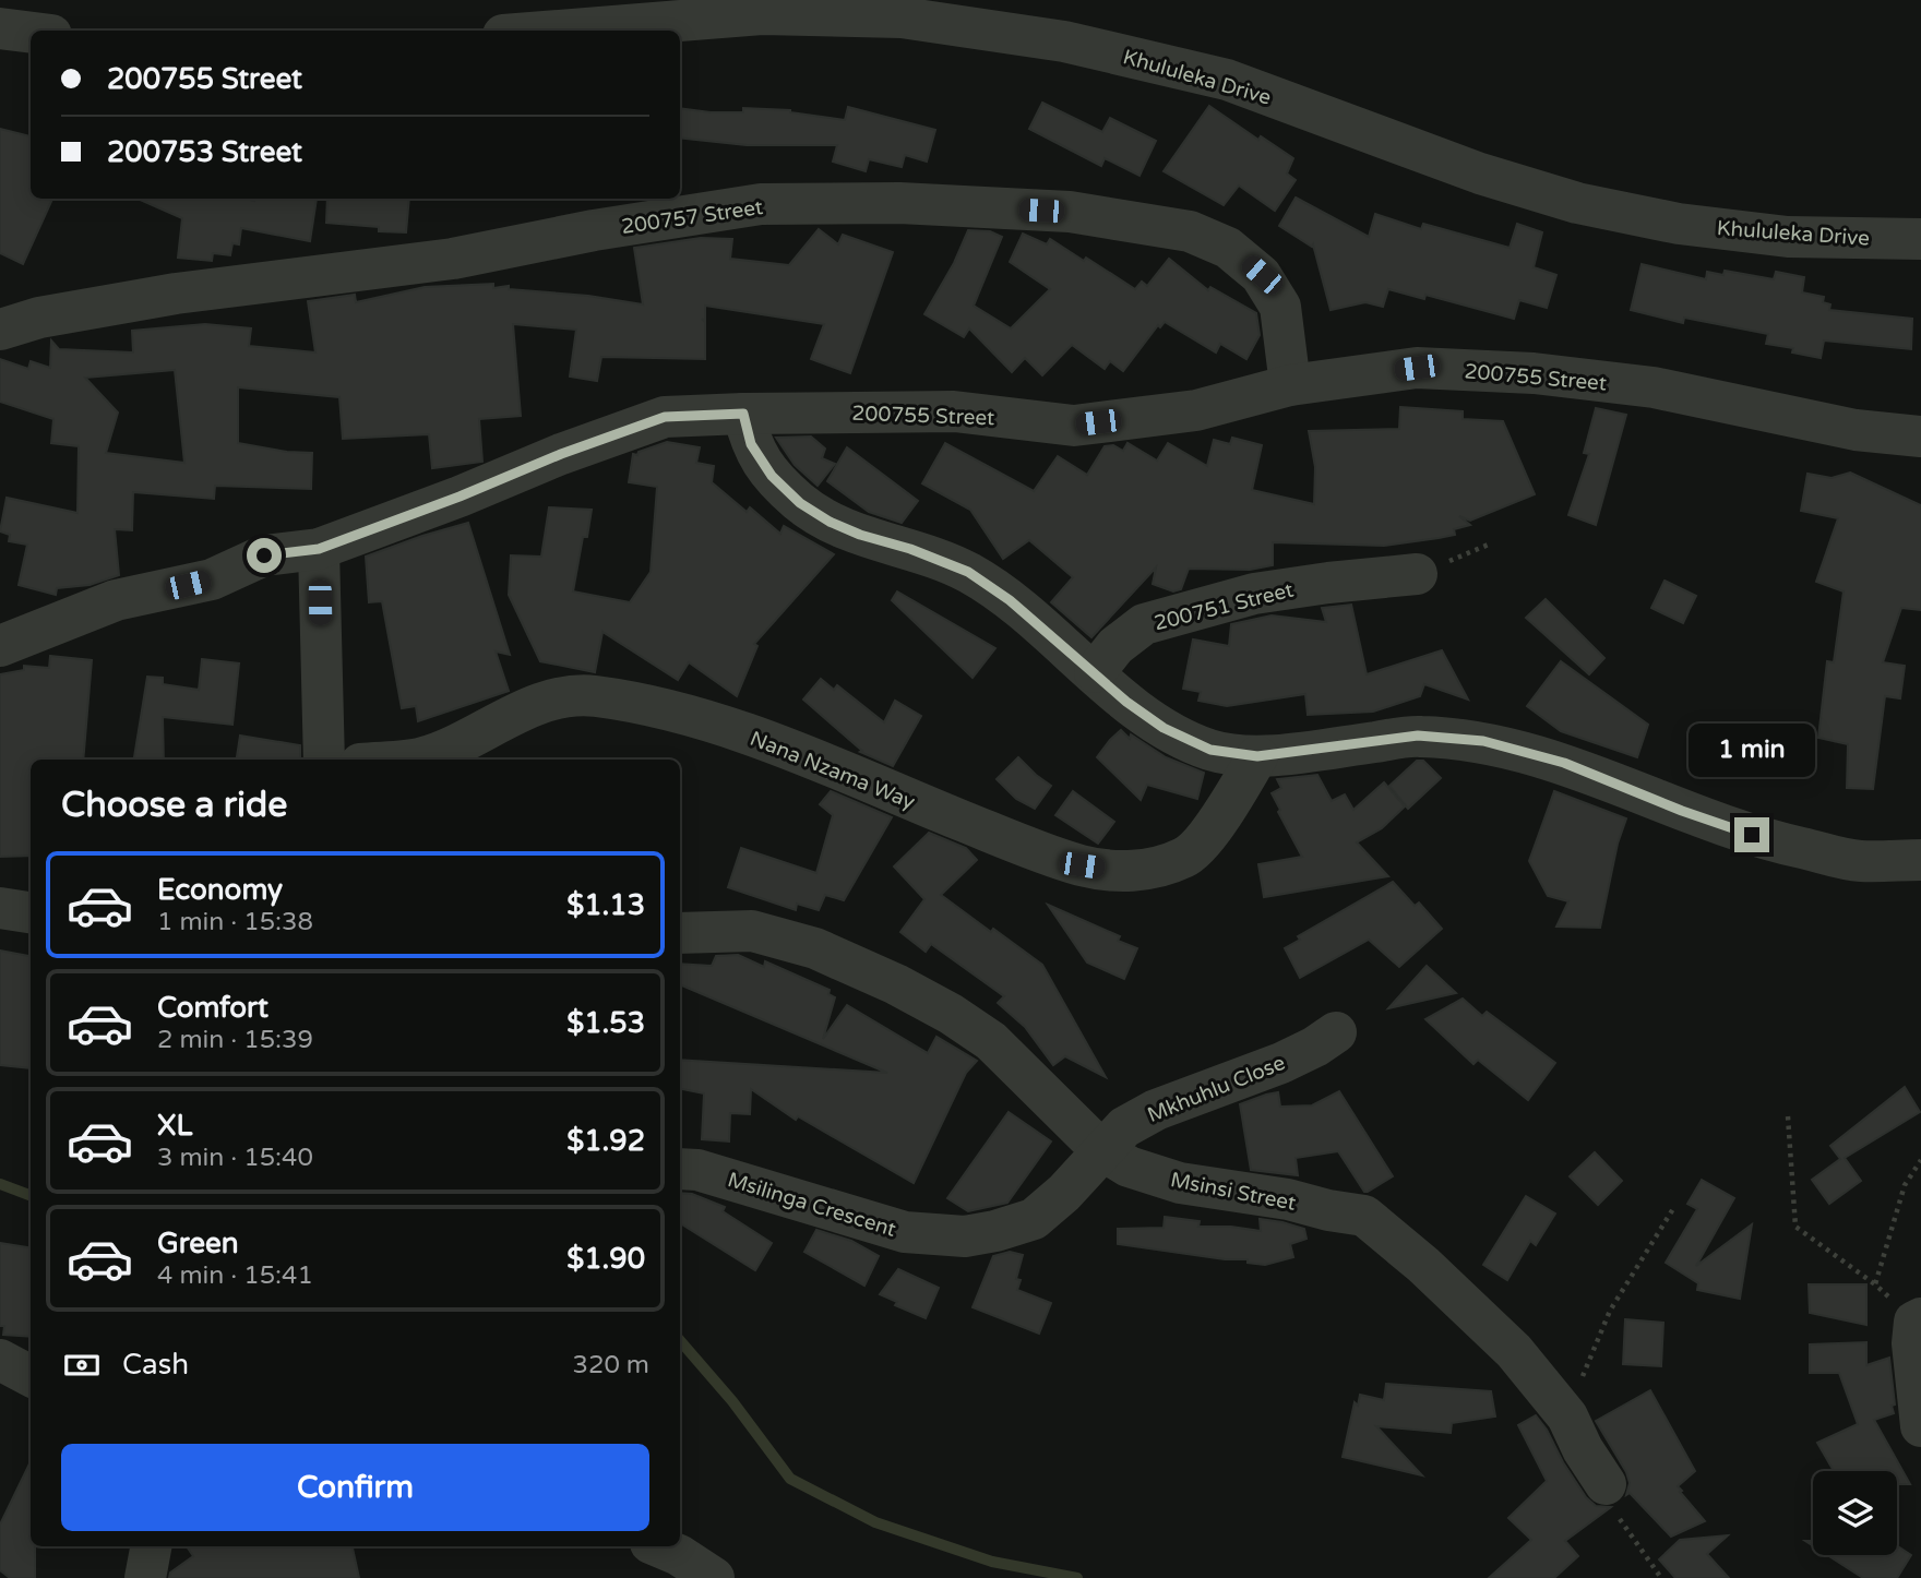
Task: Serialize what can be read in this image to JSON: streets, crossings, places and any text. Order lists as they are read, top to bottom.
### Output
{
  "streets": {
    "street": [
      "Khululeka Drive",
      "200757 Street",
      "200755 Street",
      "200751 Street",
      "Nana Nzama Way",
      "Mkhuhlu Close",
      "Msinsi Street",
      "Msilinga Crescent"
    ]
  },
  "crossings": [
    ["200757 Street", "200755 Street"],
    ["Mkhuhlu Close", "Msinsi Street"],
    ["Mkhuhlu Close", "Msilinga Crescent"],
    ["Msinsi Street", "Msilinga Crescent"]
  ],
  "page": {
    "banner": ["200755 Street", "200753 Street"],
    "bubble": "1 min",
    "heading": "Choose a ride",
    "list": [
      {
        "name": "Economy",
        "note": "1 min · 15:38",
        "value": "$1.13"
      },
      {
        "name": "Comfort",
        "note": "2 min · 15:39",
        "value": "$1.53"
      },
      {
        "name": "XL",
        "note": "3 min · 15:40",
        "value": "$1.92"
      },
      {
        "name": "Green",
        "note": "4 min · 15:41",
        "value": "$1.90"
      }
    ],
    "pay": ["Cash", "320 m"],
    "buttons": "Confirm"
  }
}
